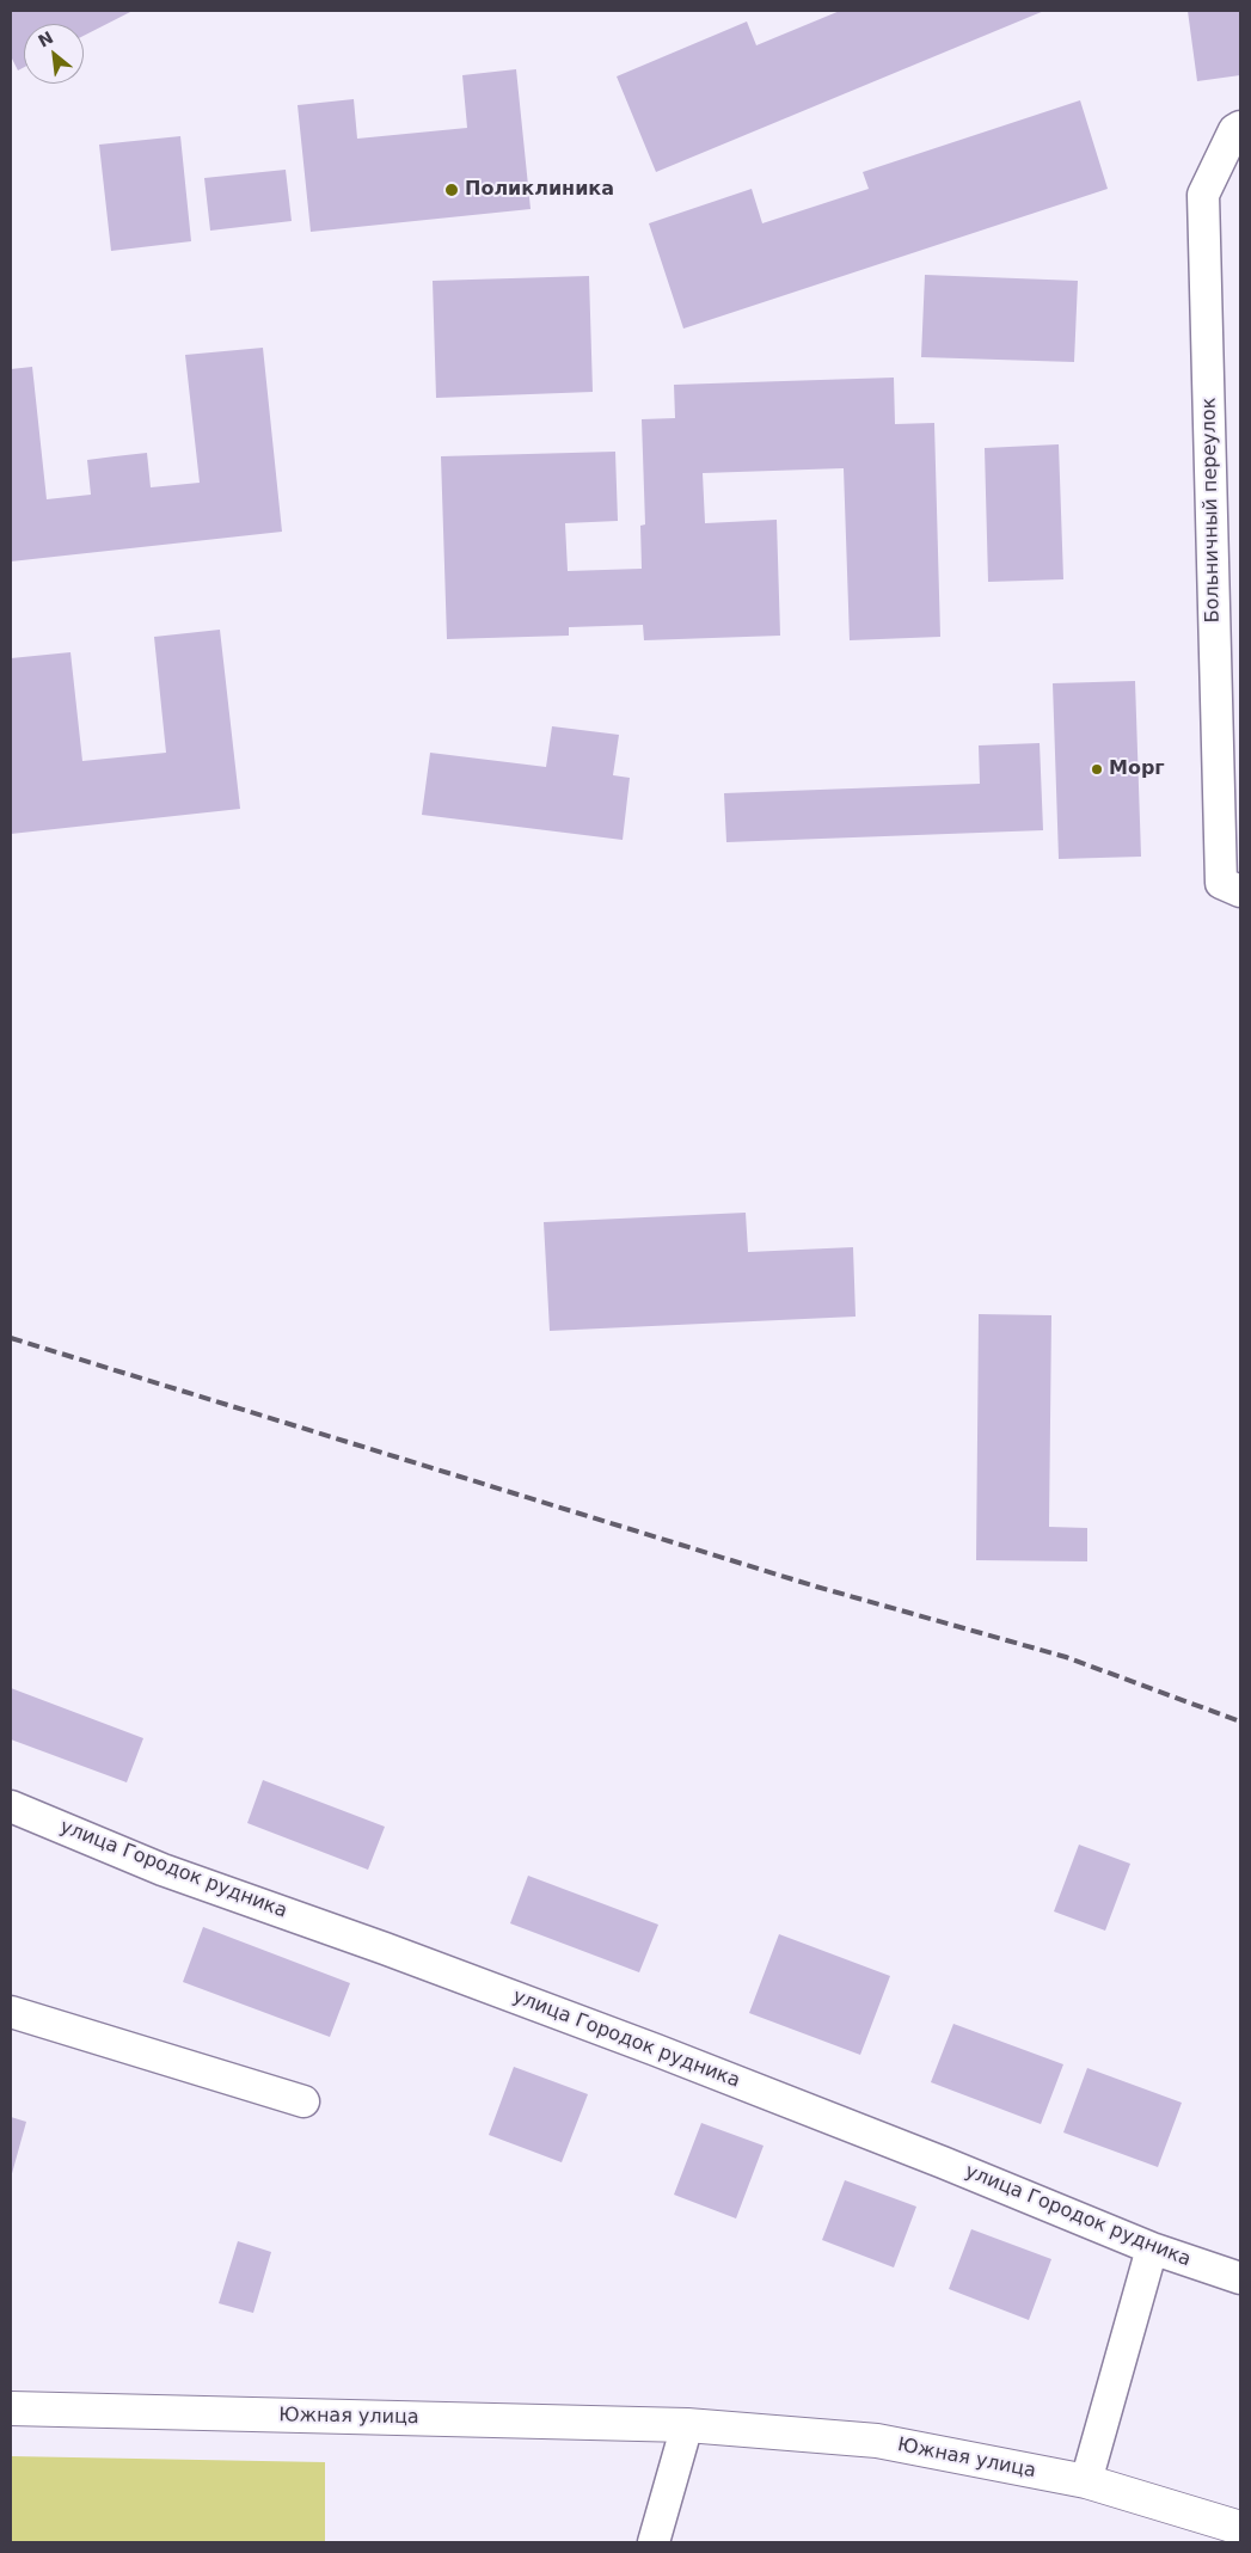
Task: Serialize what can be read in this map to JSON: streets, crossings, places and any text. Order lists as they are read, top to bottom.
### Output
{
  "streets": {
    "street": ["Больничный переулок", "улица Городок рудника", "Южная улица"]
  },
  "places": ["Поликлиника", "Морг"],
  "north": "top left"
}
